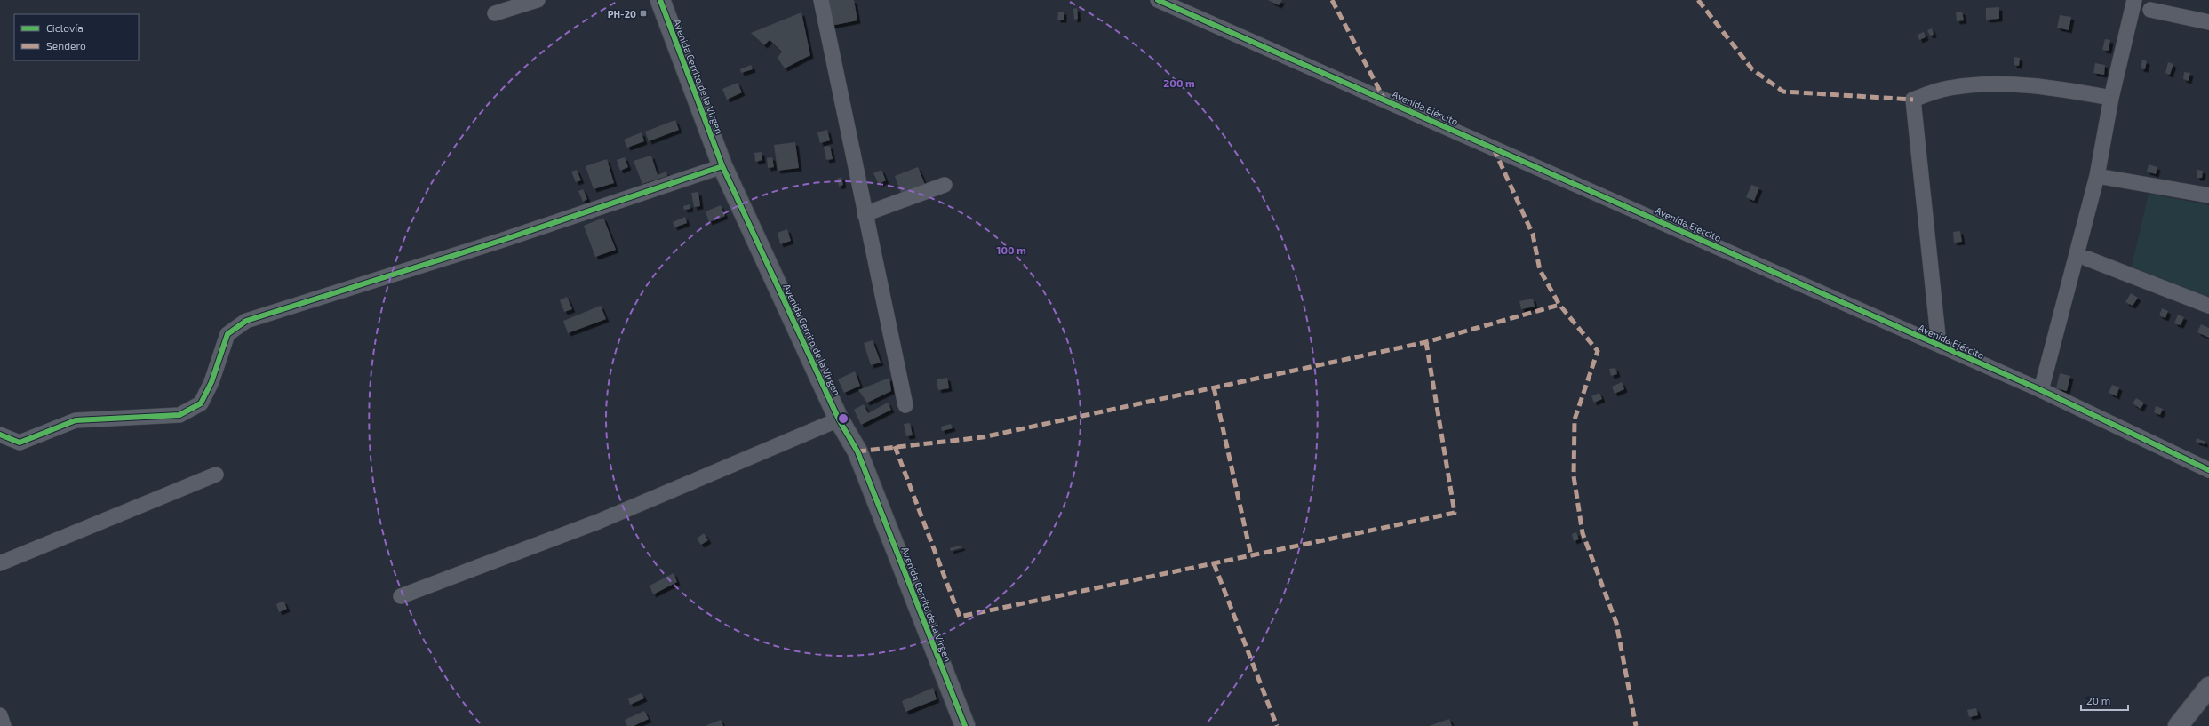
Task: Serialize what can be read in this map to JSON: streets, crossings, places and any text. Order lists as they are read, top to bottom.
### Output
{
  "streets": {
    "street": ["Avenida Cerrito de la Virgen", "Avenida Ejército"]
  },
  "places": {
    "transit": ["PH-20"]
  },
  "legend": ["Ciclovía", "Sendero"],
  "scale_bar": "20 m",
  "rings": ["200 m", "100 m"]
}
